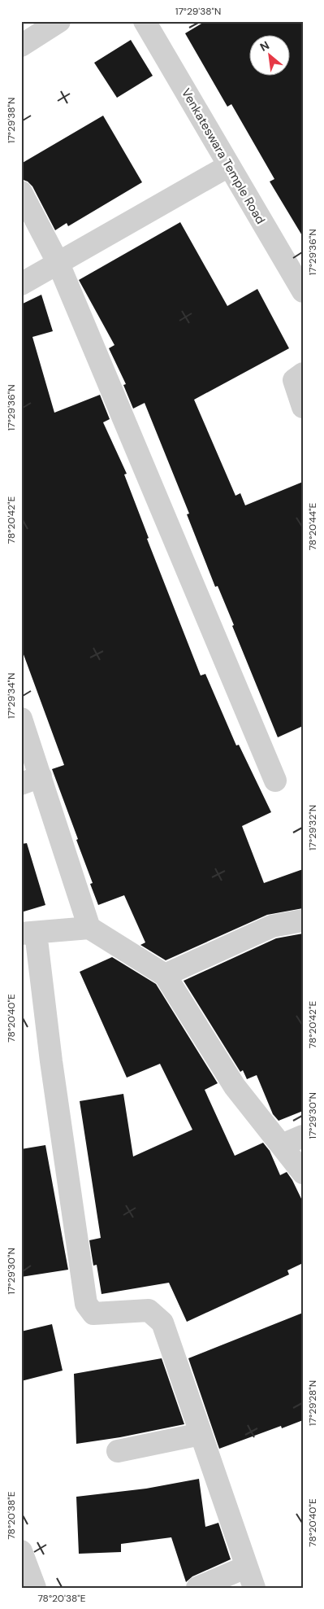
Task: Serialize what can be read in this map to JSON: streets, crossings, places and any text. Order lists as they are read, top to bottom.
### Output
{
  "streets": {
    "street": ["Venkateswara Temple Road"]
  },
  "north": "top left",
  "coordinates": [
    "17°29'38\"N",
    "17°29'36\"N",
    "78°20'42\"E",
    "78°20'44\"E",
    "17°29'34\"N",
    "17°29'32\"N",
    "78°20'40\"E",
    "17°29'30\"N",
    "17°29'28\"N",
    "78°20'38\"E"
  ]
}
